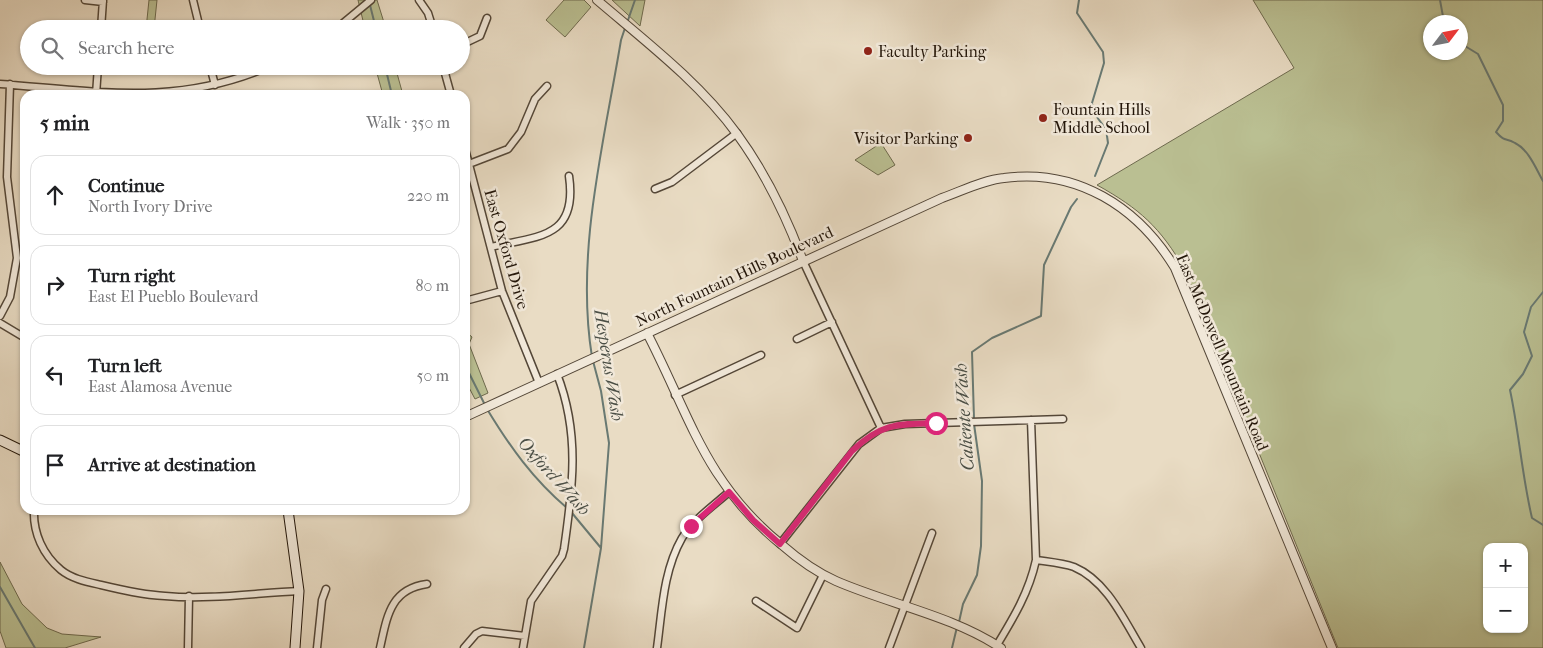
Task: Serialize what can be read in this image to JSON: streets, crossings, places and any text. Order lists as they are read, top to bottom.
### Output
{
  "streets": {
    "street": ["East Oxford Drive", "North Fountain Hills Boulevard", "East McDowell Mountain Road"]
  },
  "crossings": [
    ["East Oxford Drive", "North Fountain Hills Boulevard"],
    ["North Fountain Hills Boulevard", "East McDowell Mountain Road"]
  ],
  "water": ["Hesperus Wash", "Caliente Wash", "Oxford Wash"],
  "places": ["Faculty Parking", "Fountain Hills Middle School", "Visitor Parking"],
  "north": "top right",
  "page": {
    "search": "Search here",
    "heading": ["5 min", "Walk · 350 m"],
    "list": [
      ["Continue", "North Ivory Drive", "220 m"],
      ["Turn right", "East El Pueblo Boulevard", "80 m"],
      ["Turn left", "East Alamosa Avenue", "50 m"],
      "Arrive at destination"
    ],
    "map_buttons": ["+", "−"]
  }
}
